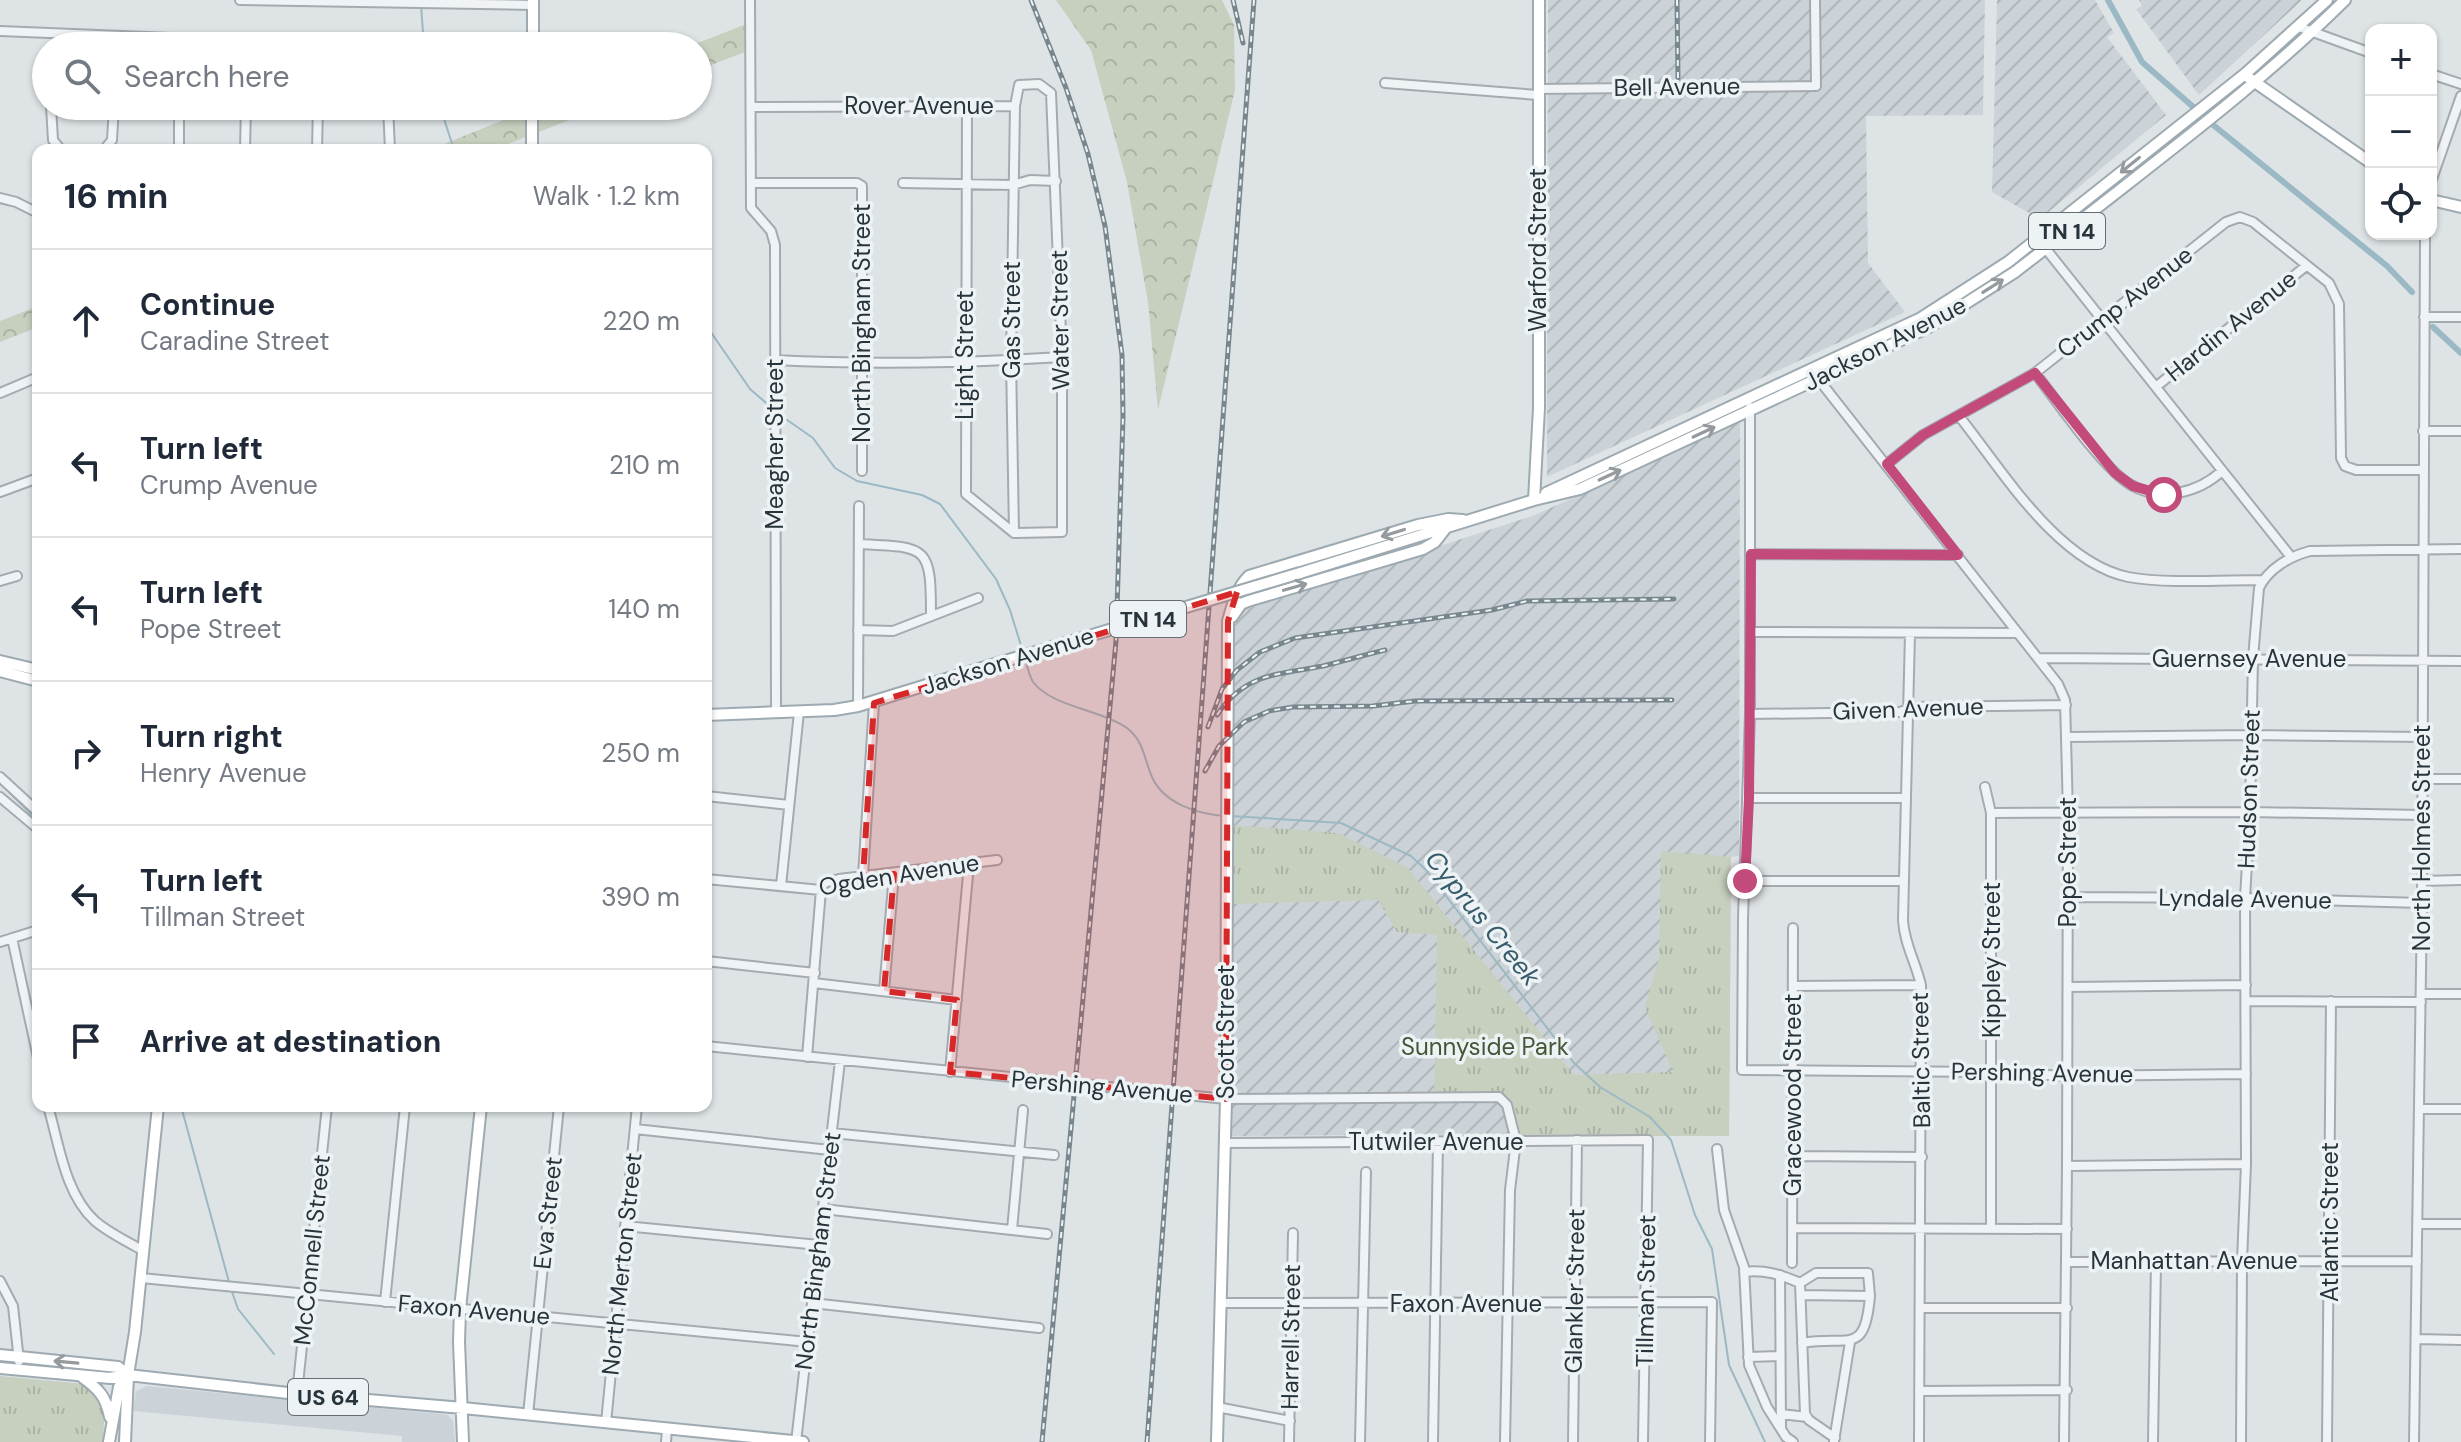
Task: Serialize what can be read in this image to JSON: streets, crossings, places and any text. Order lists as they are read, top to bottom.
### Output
{
  "streets": {
    "main road": [
      "TN 14",
      "Warford Street",
      "Jackson Avenue",
      "Scott Street",
      "US 64"
    ],
    "street": [
      "Bell Avenue",
      "Rover Avenue",
      "Crump Avenue",
      "Gas Street",
      "Water Street",
      "North Bingham Street",
      "Hardin Avenue",
      "Light Street",
      "Meagher Street",
      "Guernsey Avenue",
      "Given Avenue",
      "Hudson Street",
      "North Holmes Street",
      "Pope Street",
      "Ogden Avenue",
      "Lyndale Avenue",
      "Kippley Street",
      "Baltic Street",
      "Pershing Avenue",
      "Gracewood Street",
      "Tutwiler Avenue",
      "Eva Street",
      "Atlantic Street",
      "McConnell Street",
      "Manhattan Avenue",
      "North Merton Street",
      "Glankler Street",
      "Tillman Street",
      "Faxon Avenue",
      "Harrell Street"
    ]
  },
  "crossings": [
    ["Bell Avenue", "Warford Street"],
    ["Rover Avenue", "Gas Street"],
    ["Rover Avenue", "Water Street"],
    ["Rover Avenue", "Light Street"],
    ["Rover Avenue", "Meagher Street"],
    ["Warford Street", "Jackson Avenue"],
    ["Crump Avenue", "Hardin Avenue"],
    ["Crump Avenue", "Pope Street"],
    ["Gas Street", "Water Street"],
    ["Gas Street", "Light Street"],
    ["Water Street", "Light Street"],
    ["North Bingham Street", "Meagher Street"],
    ["North Bingham Street", "Pershing Avenue"],
    ["North Bingham Street", "Faxon Avenue"],
    ["North Bingham Street", "US 64"],
    ["Jackson Avenue", "Meagher Street"],
    ["Jackson Avenue", "Pope Street"],
    ["Jackson Avenue", "Scott Street"],
    ["Guernsey Avenue", "Hudson Street"],
    ["Guernsey Avenue", "North Holmes Street"],
    ["Guernsey Avenue", "Pope Street"],
    ["Given Avenue", "Pope Street"],
    ["Given Avenue", "Baltic Street"],
    ["Hudson Street", "Lyndale Avenue"],
    ["Hudson Street", "Pershing Avenue"],
    ["Hudson Street", "Manhattan Avenue"],
    ["North Holmes Street", "Lyndale Avenue"],
    ["North Holmes Street", "Manhattan Avenue"],
    ["Pope Street", "Lyndale Avenue"],
    ["Pope Street", "Pershing Avenue"],
    ["Pope Street", "Manhattan Avenue"],
    ["Kippley Street", "Pershing Avenue"],
    ["Kippley Street", "Manhattan Avenue"],
    ["Scott Street", "Pershing Avenue"],
    ["Scott Street", "Tutwiler Avenue"],
    ["Scott Street", "Faxon Avenue"],
    ["Baltic Street", "Pershing Avenue"],
    ["Baltic Street", "Manhattan Avenue"],
    ["Pershing Avenue", "Gracewood Street"],
    ["Pershing Avenue", "Tutwiler Avenue"],
    ["Gracewood Street", "Manhattan Avenue"],
    ["Tutwiler Avenue", "Glankler Street"],
    ["Tutwiler Avenue", "Tillman Street"],
    ["Eva Street", "Faxon Avenue"],
    ["Eva Street", "US 64"],
    ["Atlantic Street", "Manhattan Avenue"],
    ["McConnell Street", "Faxon Avenue"],
    ["McConnell Street", "US 64"],
    ["North Merton Street", "Faxon Avenue"],
    ["North Merton Street", "US 64"],
    ["Glankler Street", "Faxon Avenue"],
    ["Tillman Street", "Faxon Avenue"],
    ["Faxon Avenue", "Harrell Street"]
  ],
  "water": ["Cyprus Creek"],
  "parks": ["Sunnyside Park"],
  "page": {
    "map_buttons": ["+", "−"],
    "search": "Search here",
    "heading": ["16 min", "Walk · 1.2 km"],
    "list": [
      ["Continue", "Caradine Street", "220 m"],
      ["Turn left", "Crump Avenue", "210 m"],
      ["Turn left", "Pope Street", "140 m"],
      ["Turn right", "Henry Avenue", "250 m"],
      ["Turn left", "Tillman Street", "390 m"],
      "Arrive at destination"
    ]
  }
}
